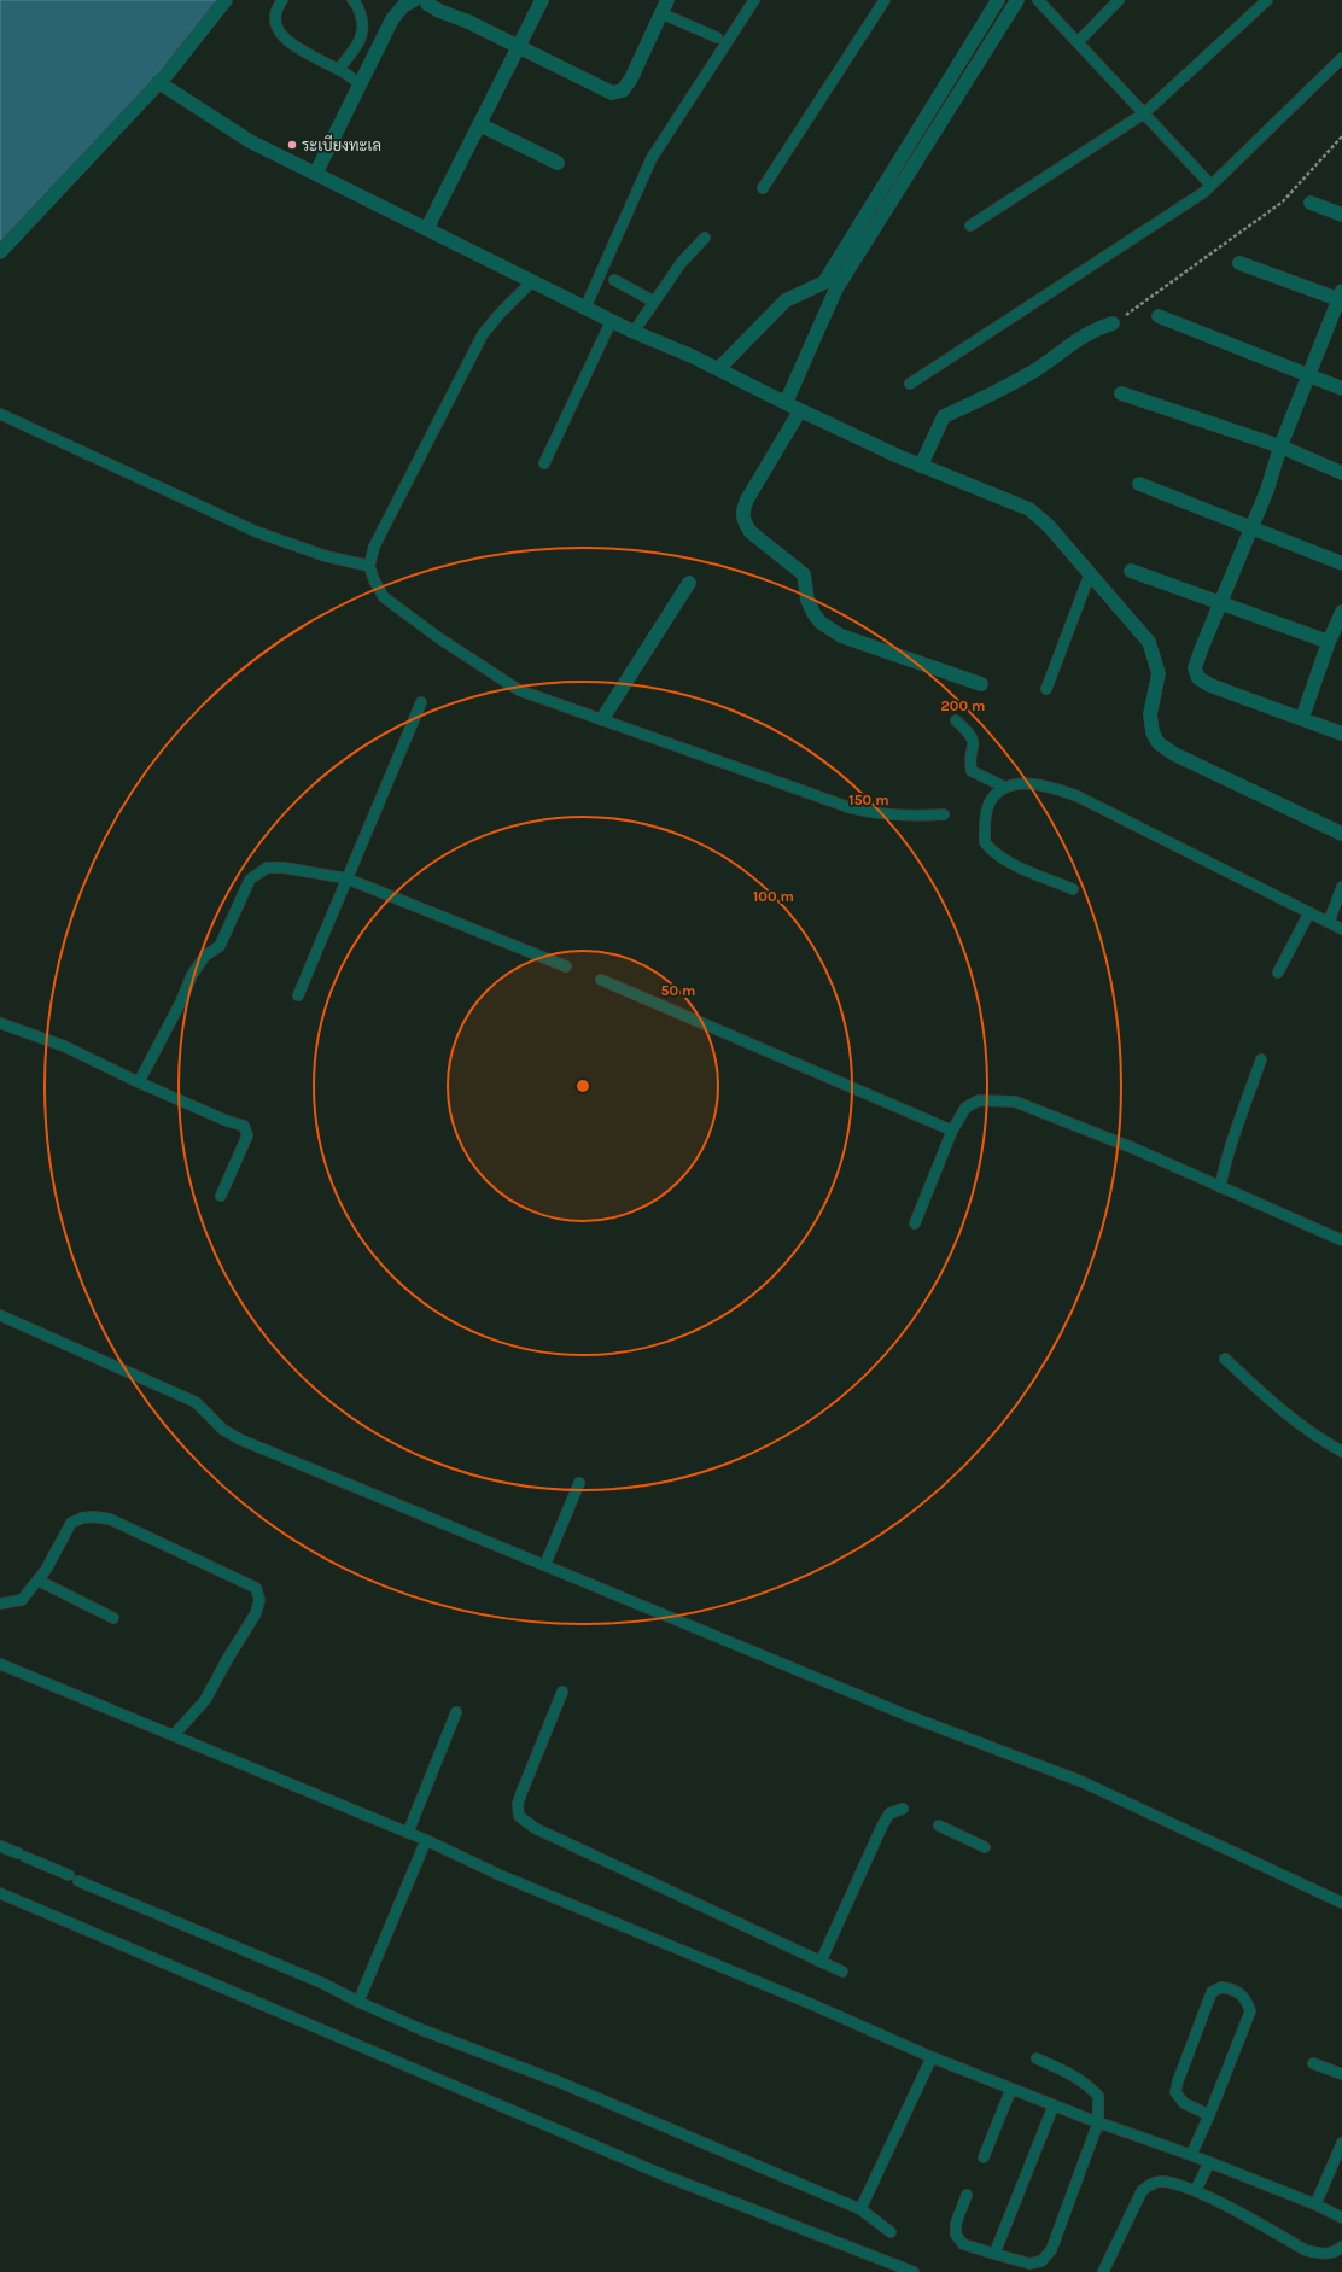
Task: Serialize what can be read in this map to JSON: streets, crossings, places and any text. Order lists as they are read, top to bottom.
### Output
{
  "places": ["ระเบียงทะเล"],
  "rings": [
    "200 m",
    "150 m",
    "100 m",
    "50 m"
  ]
}
